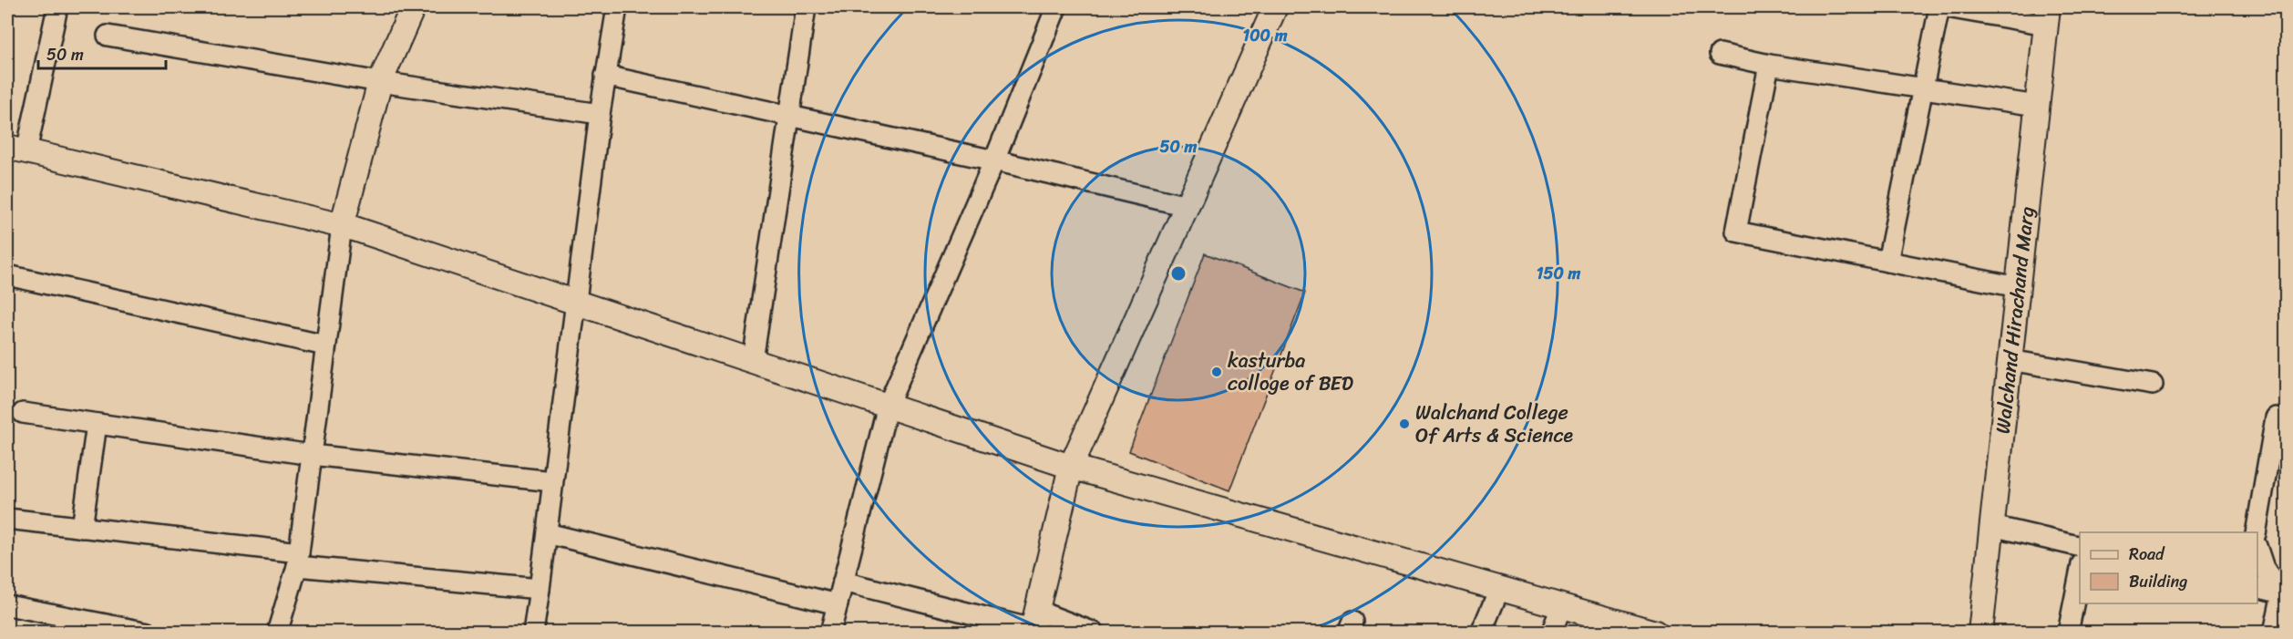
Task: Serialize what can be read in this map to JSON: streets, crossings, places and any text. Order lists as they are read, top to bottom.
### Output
{
  "streets": {
    "street": ["Walchand Hirachand Marg"]
  },
  "places": ["kasturba colloge of BED", "Walchand College Of Arts & Science"],
  "legend": ["Road", "Building"],
  "scale_bar": "50 m",
  "rings": ["100 m", "50 m", "150 m"]
}
